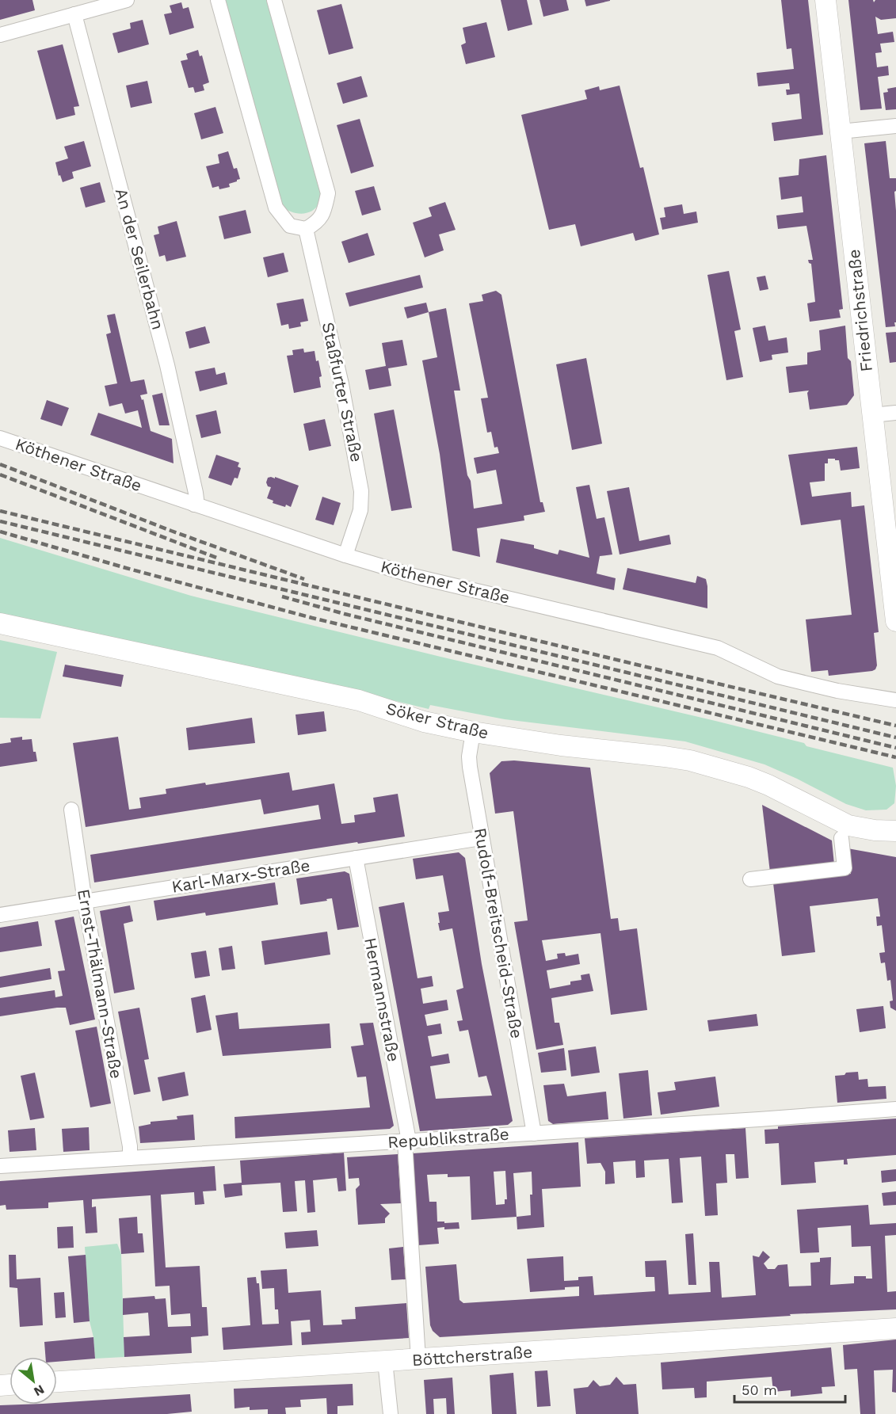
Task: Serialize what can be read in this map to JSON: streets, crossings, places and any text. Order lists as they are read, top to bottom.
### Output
{
  "streets": {
    "street": [
      "An der Seilerbahn",
      "Friedrichstraße",
      "Staßfurter Straße",
      "Köthener Straße",
      "Söker Straße",
      "Karl-Marx-Straße",
      "Rudolf-Breitscheid-Straße",
      "Ernst-Thälmann-Straße",
      "Hermannstraße",
      "Republikstraße",
      "Böttcherstraße"
    ]
  },
  "crossings": [
    ["An der Seilerbahn", "Köthener Straße"],
    ["Staßfurter Straße", "Köthener Straße"],
    ["Söker Straße", "Rudolf-Breitscheid-Straße"],
    ["Karl-Marx-Straße", "Rudolf-Breitscheid-Straße"],
    ["Karl-Marx-Straße", "Ernst-Thälmann-Straße"],
    ["Karl-Marx-Straße", "Hermannstraße"],
    ["Rudolf-Breitscheid-Straße", "Republikstraße"],
    ["Ernst-Thälmann-Straße", "Republikstraße"],
    ["Hermannstraße", "Republikstraße"],
    ["Hermannstraße", "Böttcherstraße"]
  ],
  "scale_bar": "50 m",
  "north": "bottom right"
}
